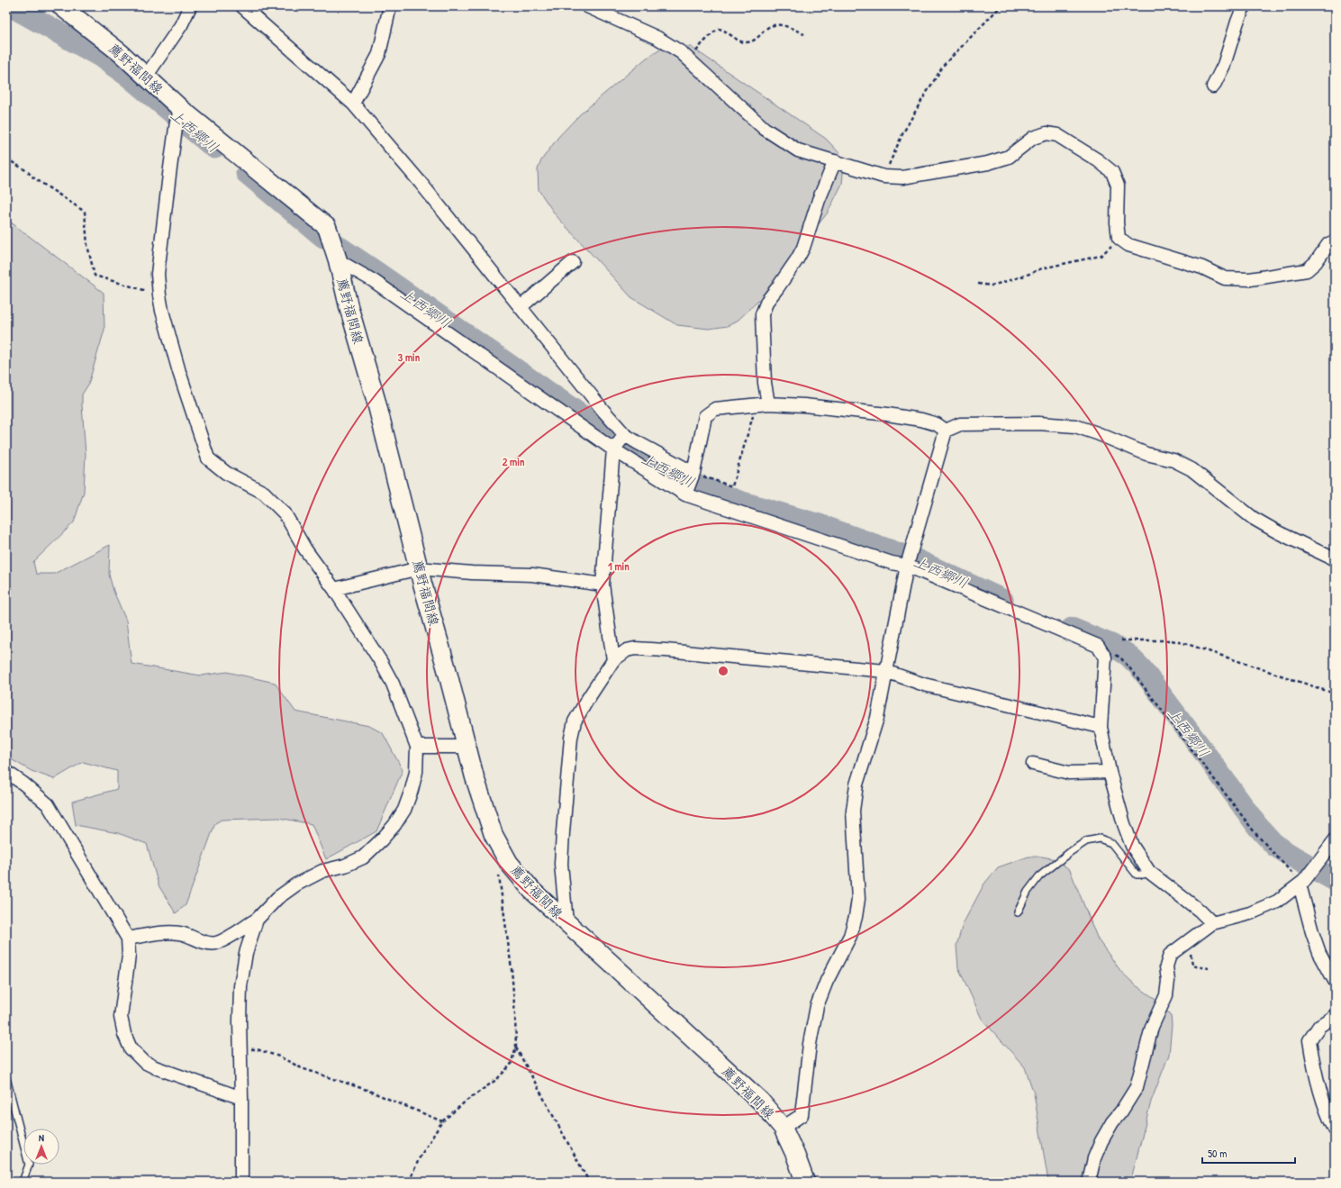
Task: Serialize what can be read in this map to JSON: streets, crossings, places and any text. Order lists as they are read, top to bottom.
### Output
{
  "streets": {
    "main road": ["薦野福間線"]
  },
  "water": ["上西郷川"],
  "scale_bar": "50 m",
  "north": "top",
  "rings": ["3 min", "2 min", "1 min"]
}
